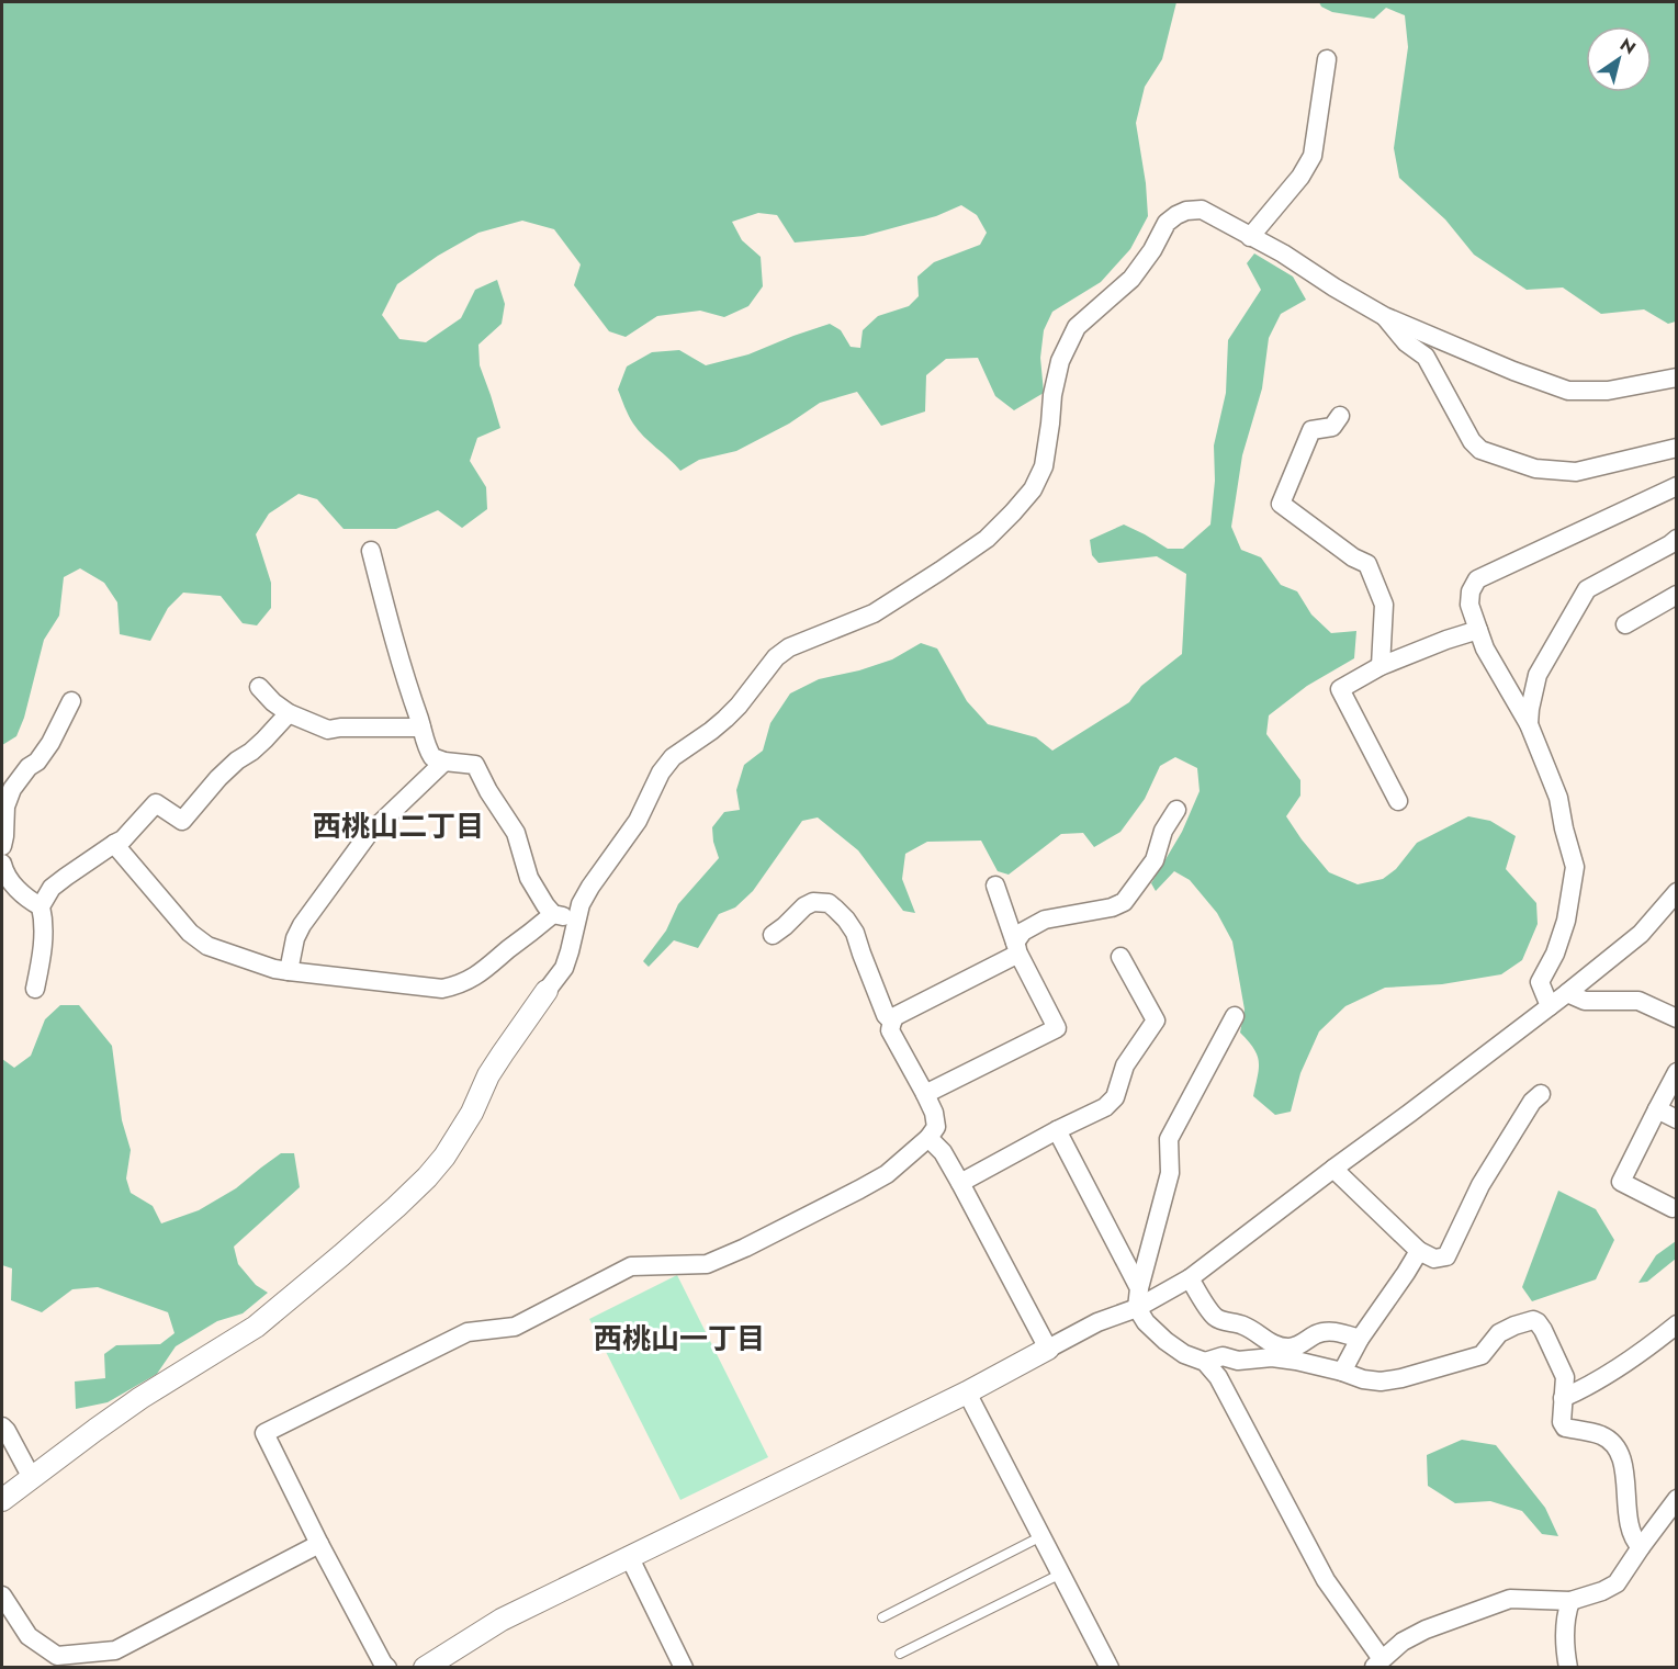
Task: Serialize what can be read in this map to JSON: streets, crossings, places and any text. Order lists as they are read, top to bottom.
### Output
{
  "districts": ["西桃山二丁目", "西桃山一丁目"],
  "north": "top right"
}
